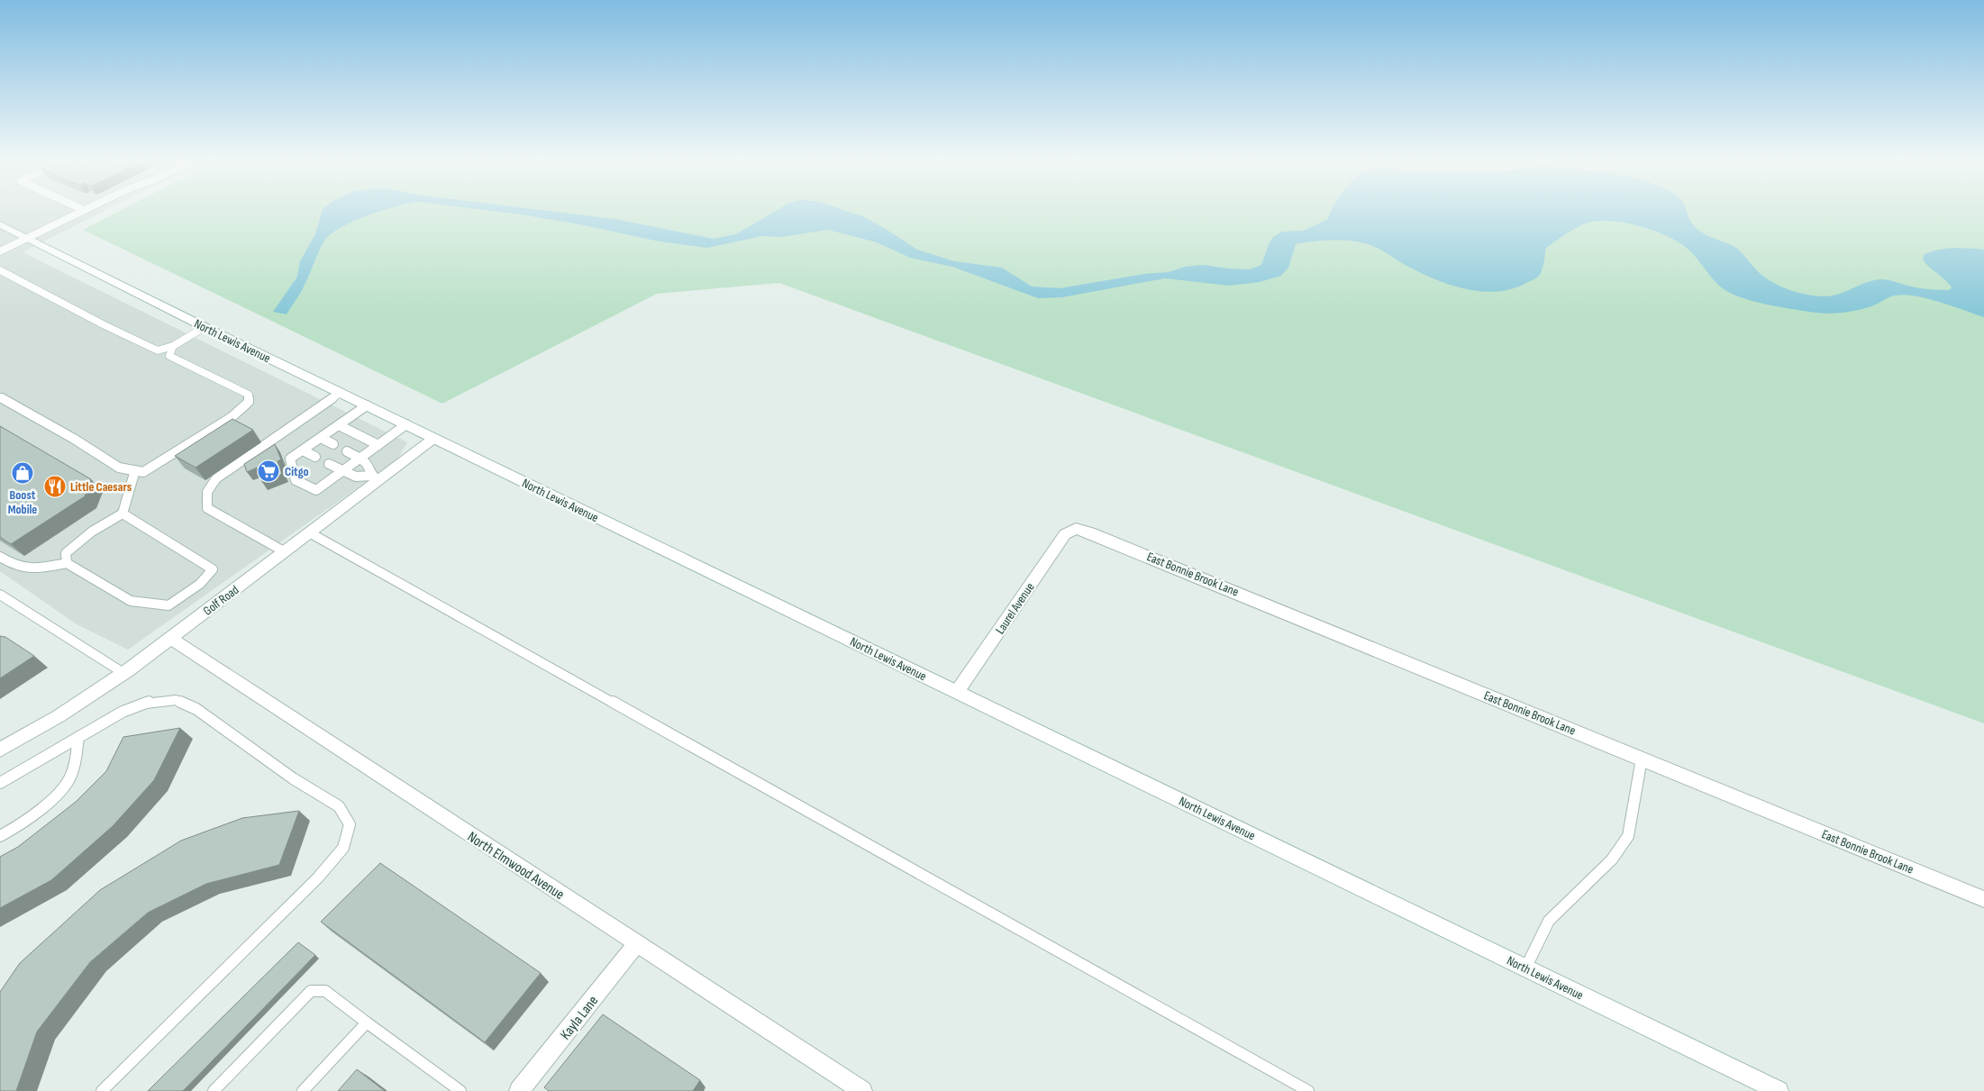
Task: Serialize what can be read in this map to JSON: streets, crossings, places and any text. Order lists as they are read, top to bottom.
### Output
{
  "streets": {
    "street": [
      "North Lewis Avenue",
      "East Bonnie Brook Lane",
      "Golf Road",
      "Laurel Avenue",
      "North Elmwood Avenue",
      "Kayla Lane"
    ]
  },
  "crossings": [
    ["North Lewis Avenue", "Golf Road"],
    ["North Lewis Avenue", "Laurel Avenue"],
    ["East Bonnie Brook Lane", "Laurel Avenue"],
    ["Golf Road", "North Elmwood Avenue"],
    ["North Elmwood Avenue", "Kayla Lane"]
  ],
  "places": {
    "supermarket": ["Citgo"],
    "shop": ["Boost Mobile"],
    "restaurant": ["Little Caesars"]
  }
}
